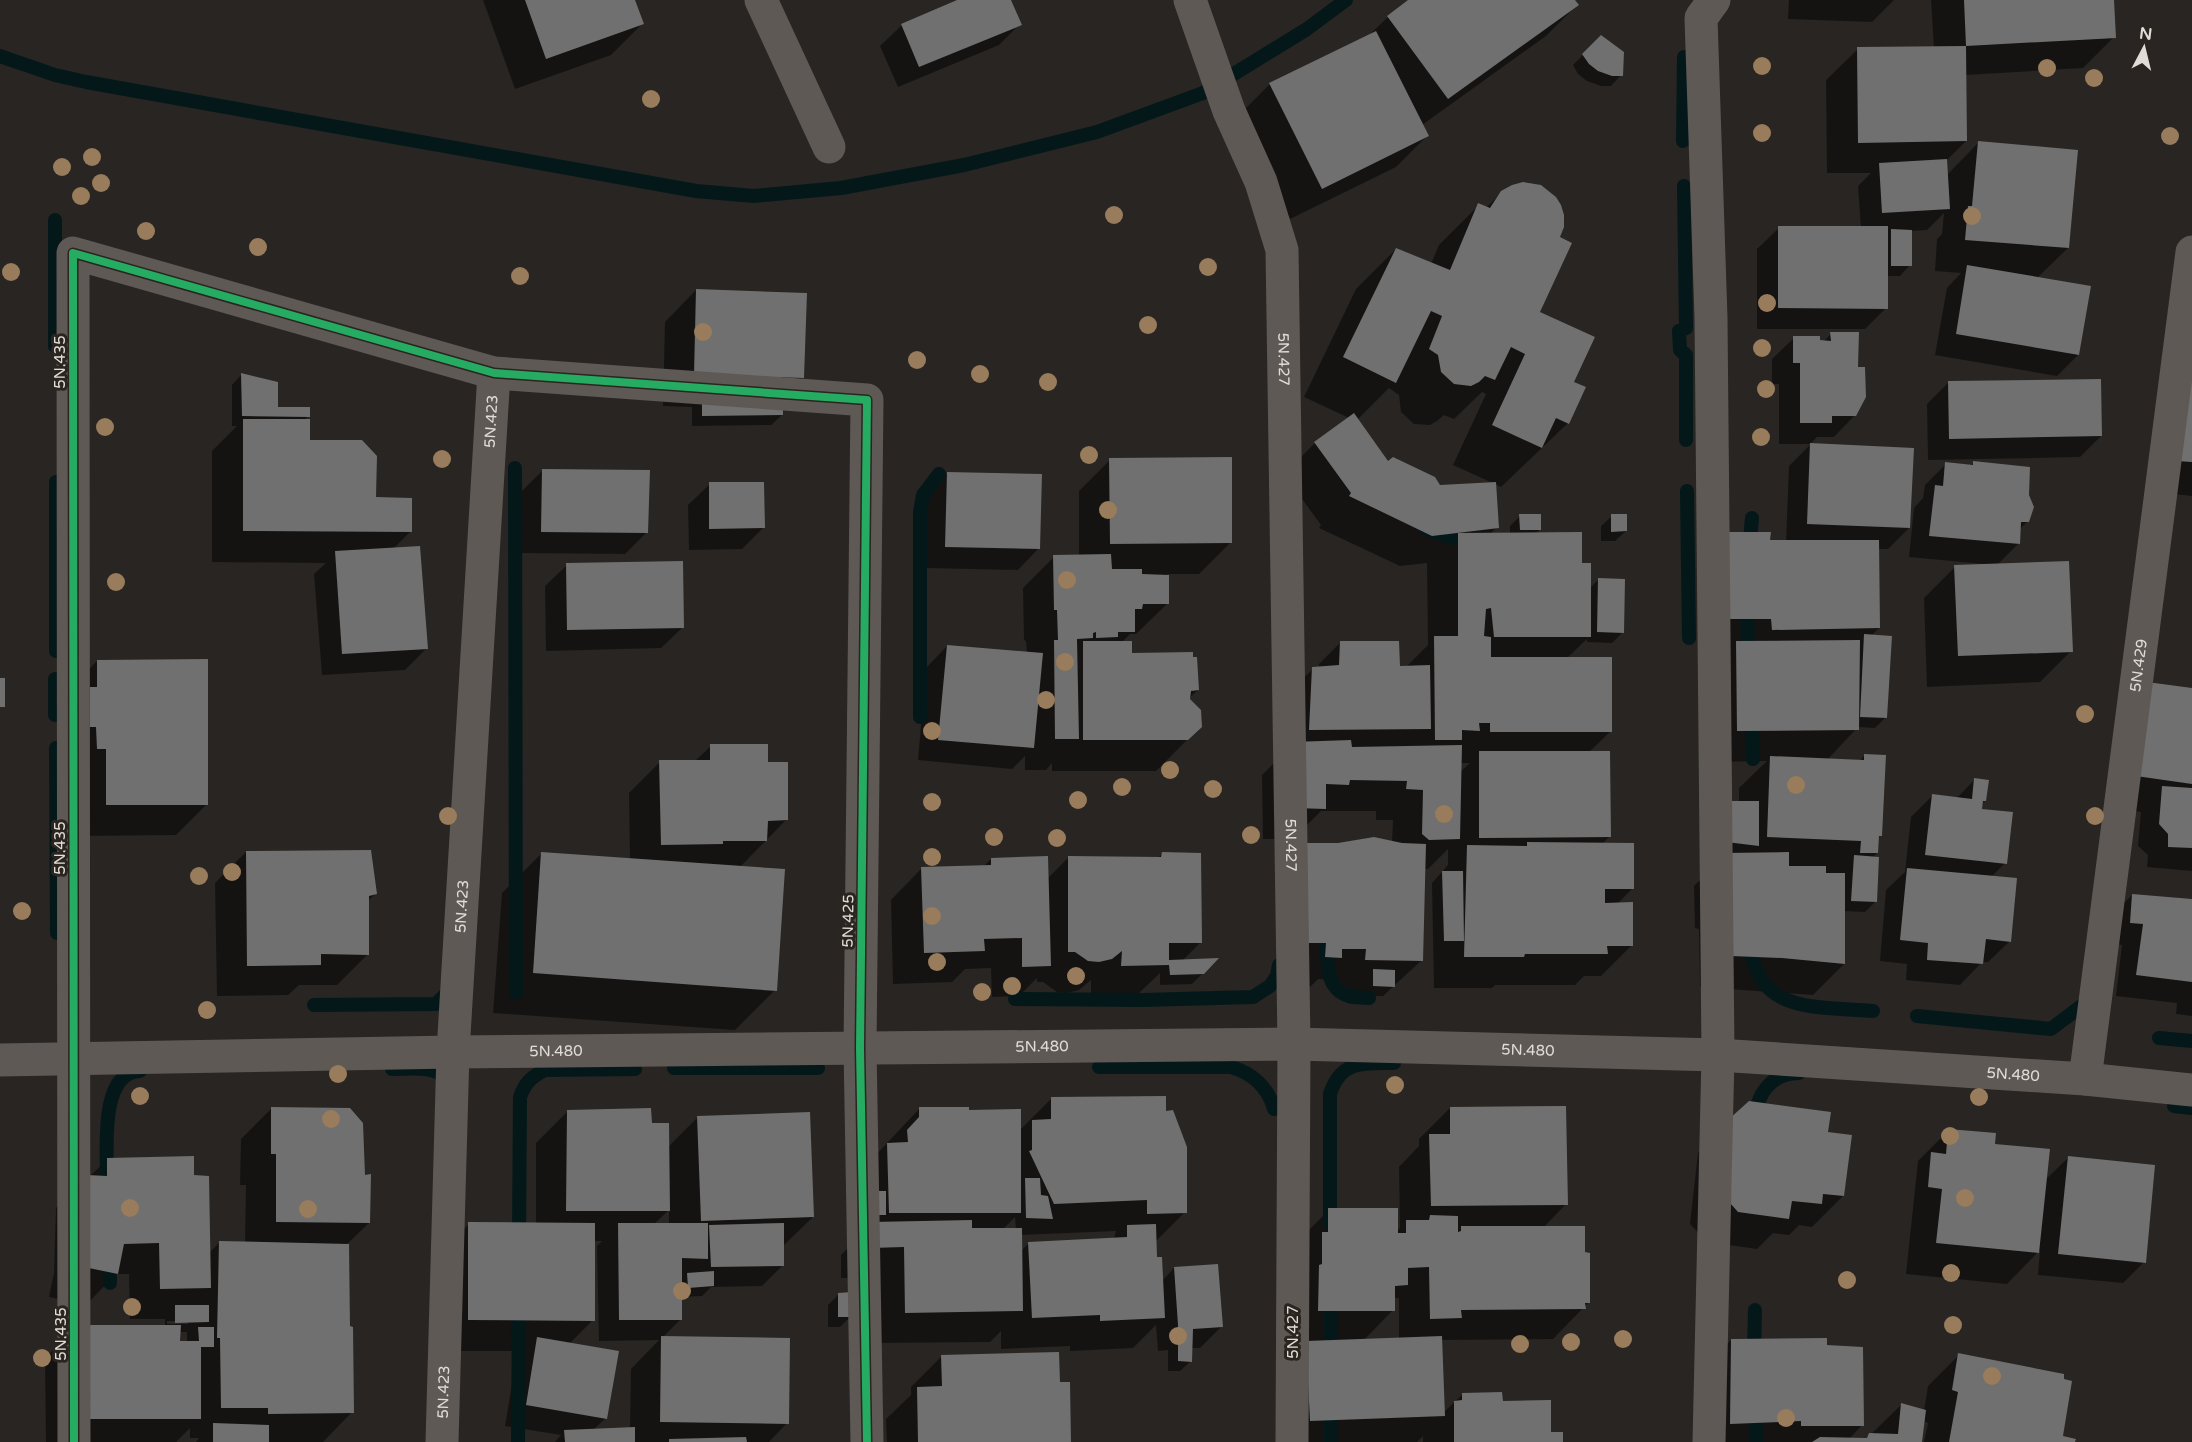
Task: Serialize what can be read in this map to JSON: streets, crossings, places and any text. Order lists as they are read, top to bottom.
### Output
{
  "streets": {
    "street": [
      "5N.427",
      "5N.435",
      "5N.423",
      "5N.429",
      "5N.425",
      "5N.480"
    ]
  },
  "crossings": [
    ["5N.427", "5N.480"],
    ["5N.435", "5N.423"],
    ["5N.435", "5N.425"],
    ["5N.435", "5N.480"],
    ["5N.423", "5N.425"],
    ["5N.423", "5N.480"],
    ["5N.429", "5N.480"],
    ["5N.425", "5N.480"]
  ],
  "north": "top"
}
